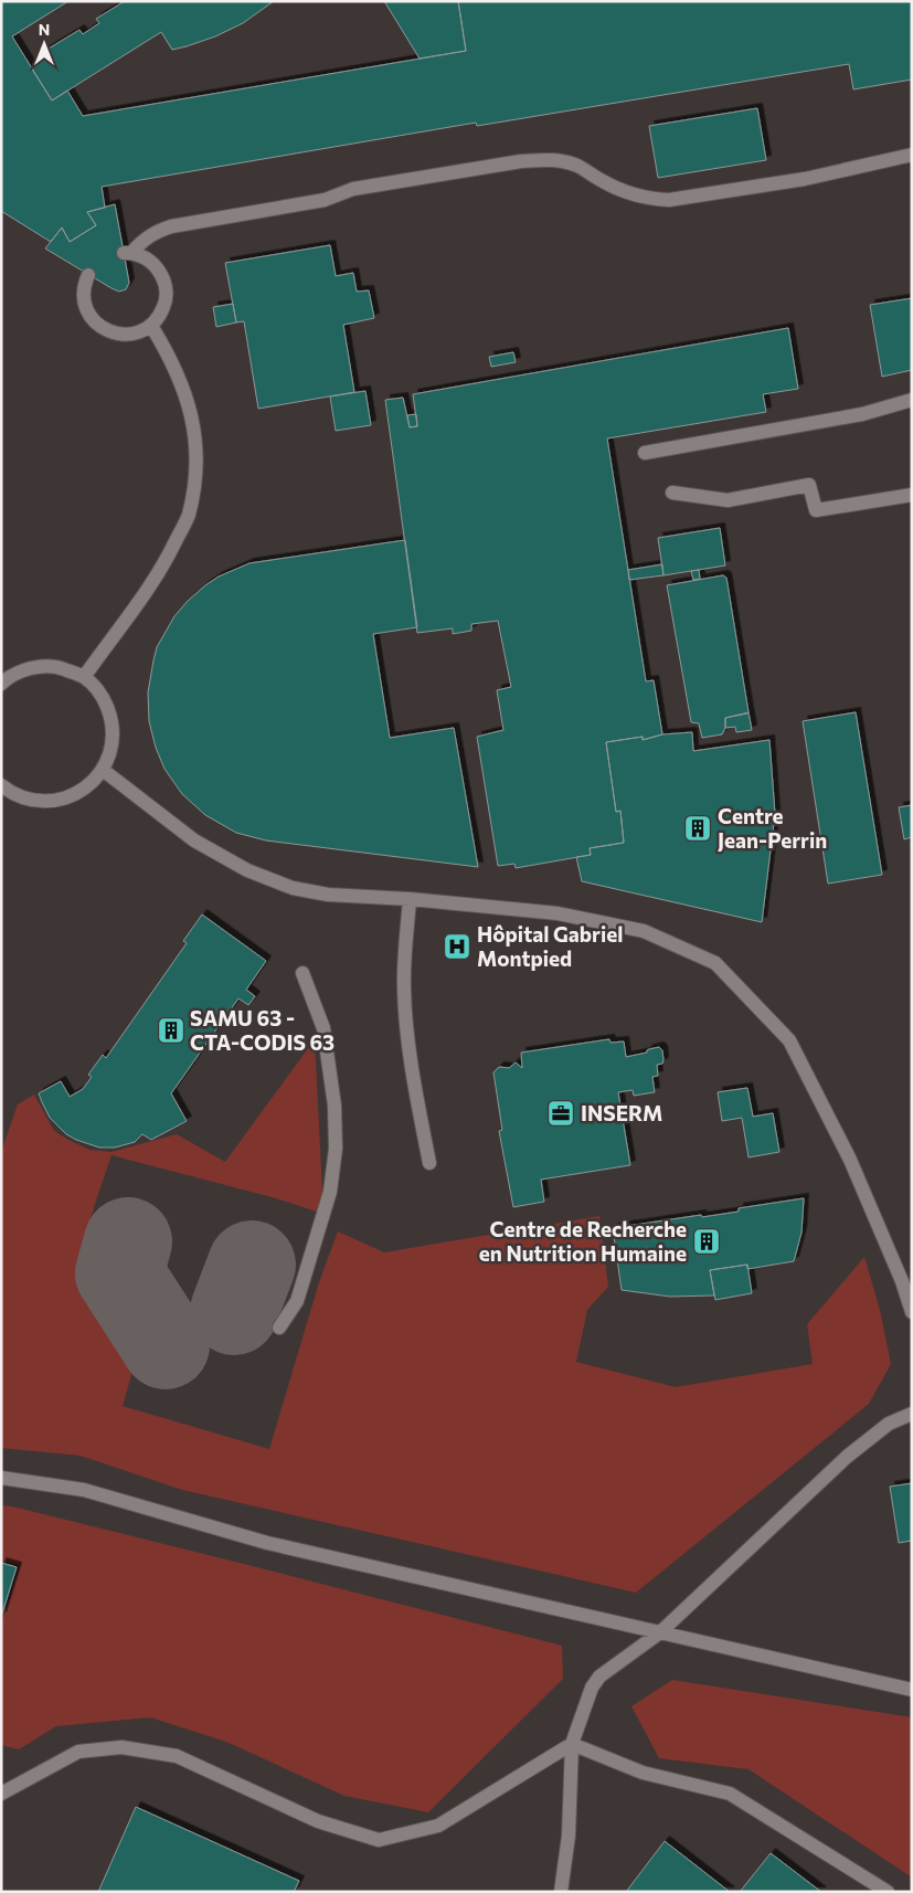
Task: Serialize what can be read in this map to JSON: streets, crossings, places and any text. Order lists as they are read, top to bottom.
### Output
{
  "places": {
    "building": ["Centre Jean-Perrin", "SAMU 63 - CTA-CODIS 63", "Centre de Recherche en Nutrition Humaine"],
    "hospital": ["Hôpital Gabriel Montpied"],
    "office": ["INSERM"]
  },
  "north": "top"
}
